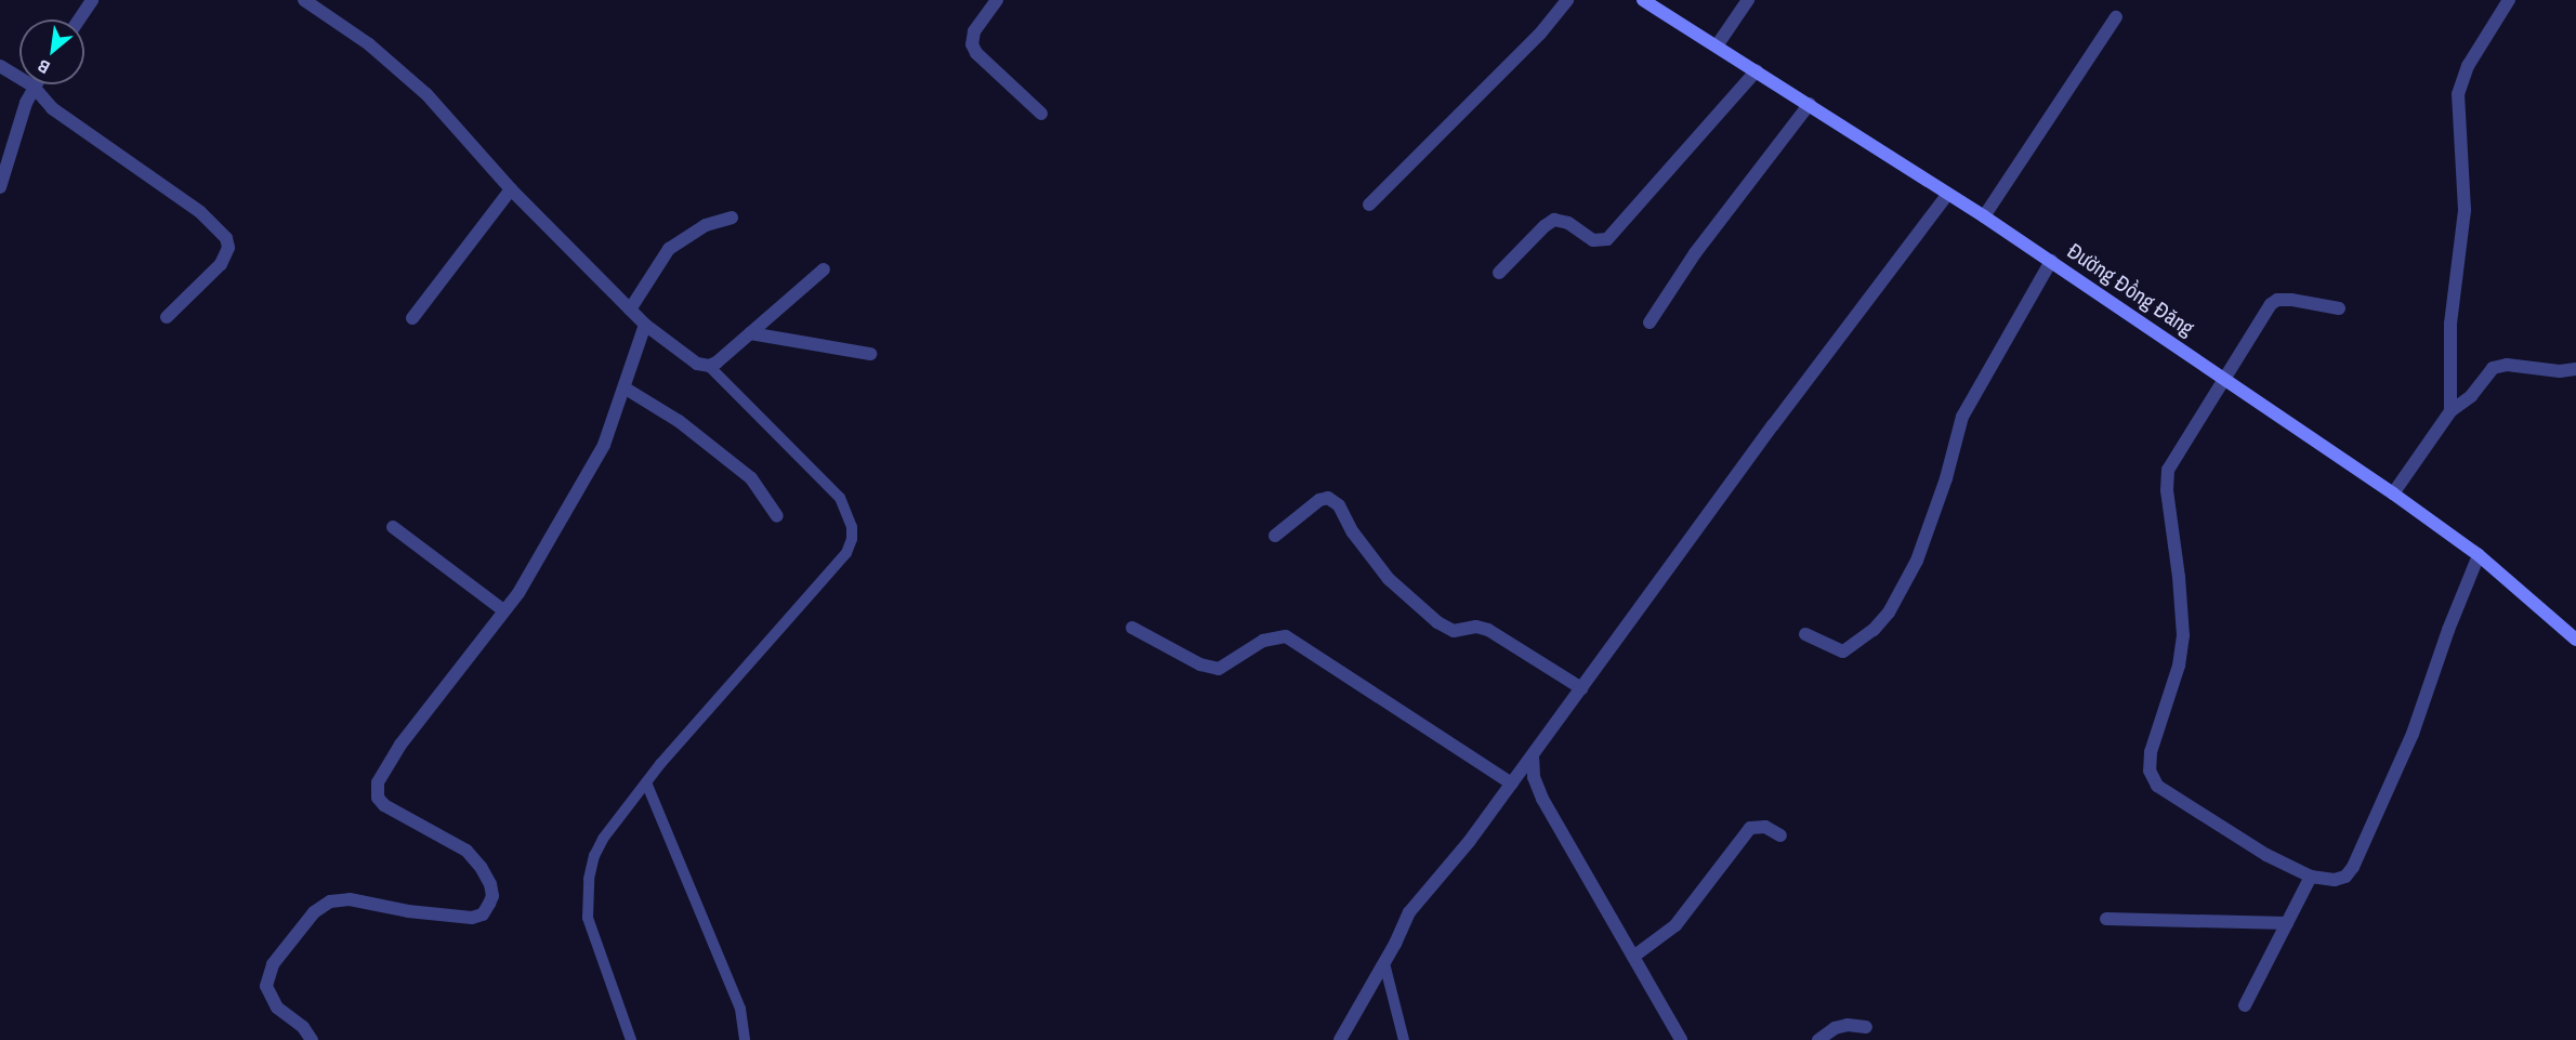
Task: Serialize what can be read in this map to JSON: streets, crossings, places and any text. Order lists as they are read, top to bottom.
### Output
{
  "streets": {
    "main road": ["Đường Đồng Đăng"]
  },
  "north": "bottom left"
}
